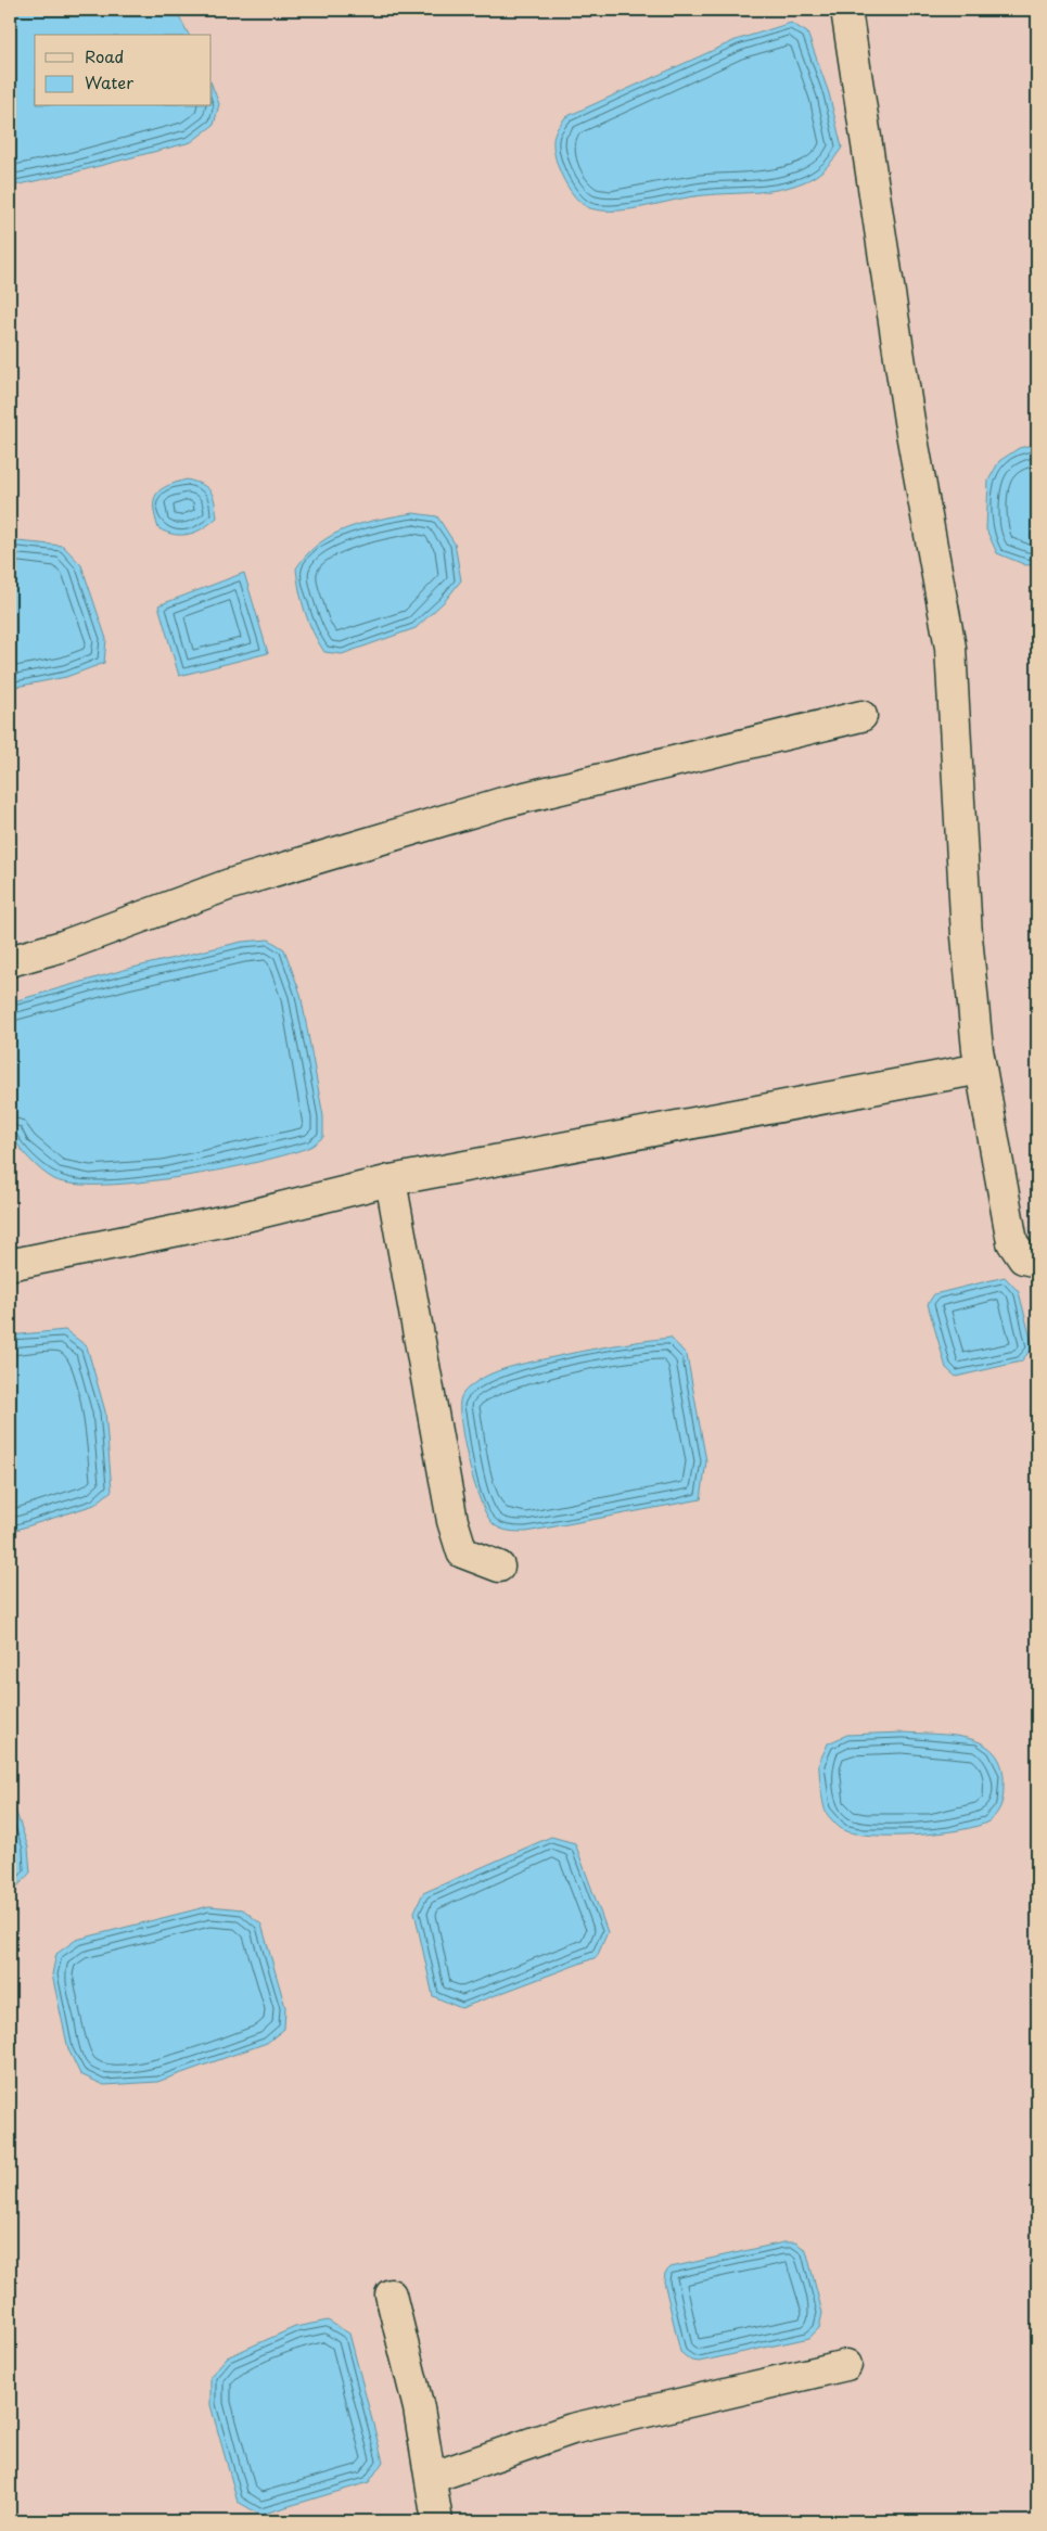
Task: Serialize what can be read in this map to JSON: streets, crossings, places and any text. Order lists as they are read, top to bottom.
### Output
{
  "legend": ["Road", "Water"]
}
